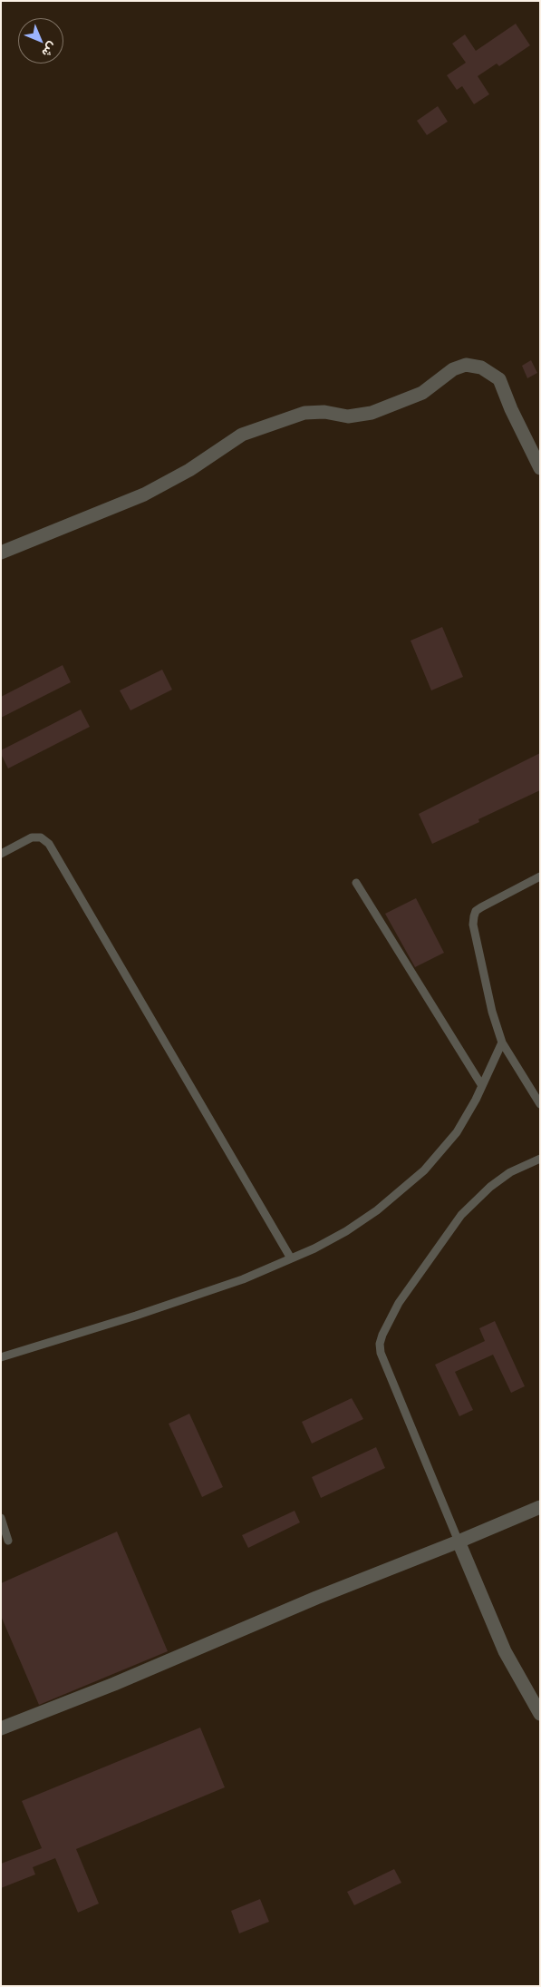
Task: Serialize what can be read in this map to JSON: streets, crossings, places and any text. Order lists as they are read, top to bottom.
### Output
{
  "north": "bottom right"
}
